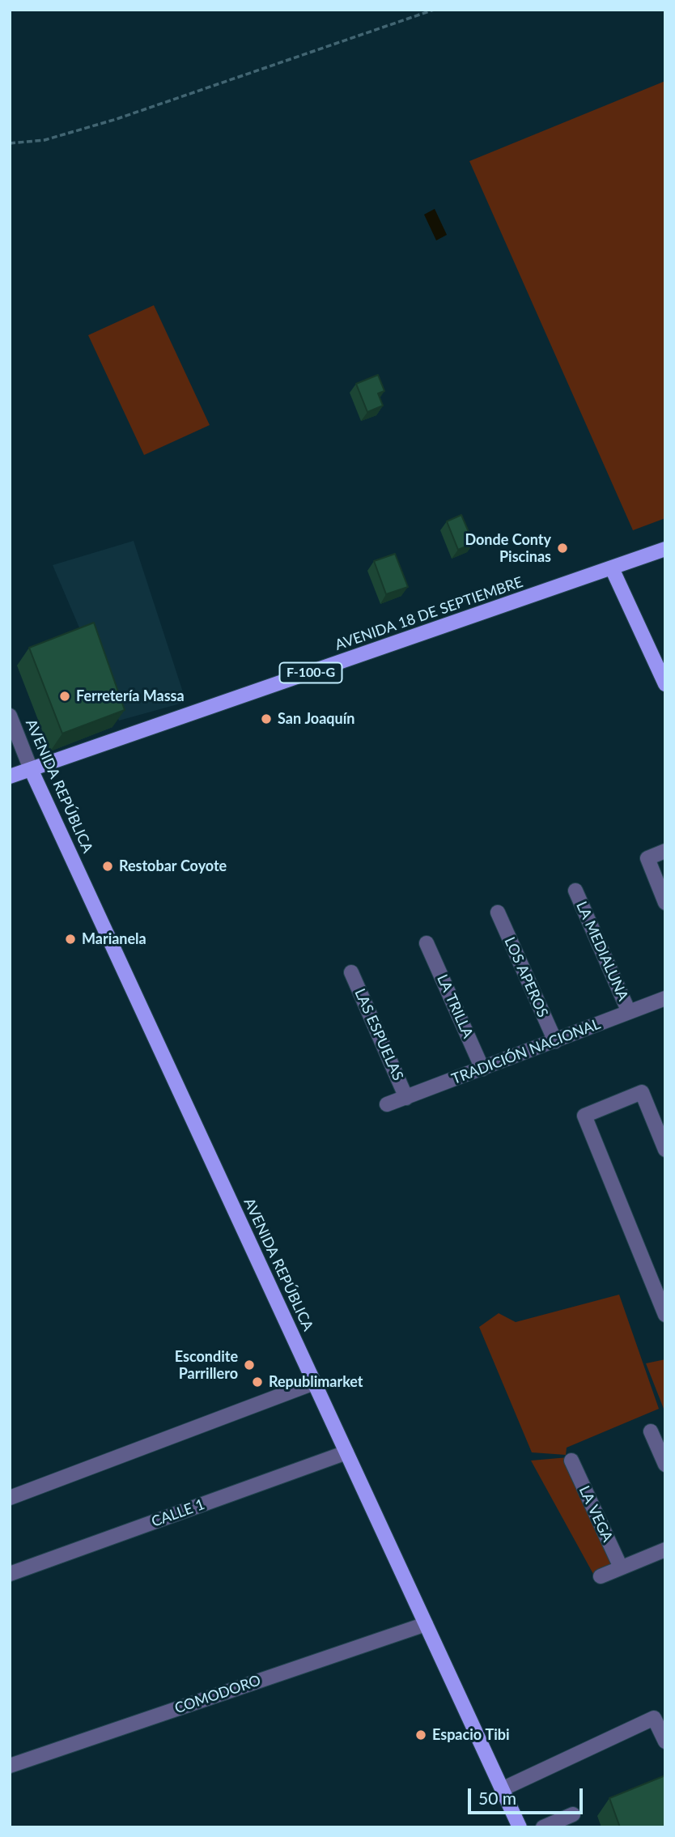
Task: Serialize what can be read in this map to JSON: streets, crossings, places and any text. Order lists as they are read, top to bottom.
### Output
{
  "streets": {
    "main road": ["AVENIDA 18 DE SEPTIEMBRE", "F-100-G", "AVENIDA REPÚBLICA"],
    "street": [
      "LA MEDIALUNA",
      "LOS APEROS",
      "LA TRILLA",
      "LAS ESPUELAS",
      "TRADICIÓN NACIONAL",
      "CALLE 1",
      "LA VEGA",
      "COMODORO"
    ]
  },
  "crossings": [
    ["AVENIDA 18 DE SEPTIEMBRE", "AVENIDA REPÚBLICA"],
    ["AVENIDA REPÚBLICA", "CALLE 1"],
    ["AVENIDA REPÚBLICA", "COMODORO"],
    ["LA MEDIALUNA", "TRADICIÓN NACIONAL"],
    ["LOS APEROS", "TRADICIÓN NACIONAL"],
    ["LA TRILLA", "TRADICIÓN NACIONAL"],
    ["LAS ESPUELAS", "TRADICIÓN NACIONAL"]
  ],
  "places": [
    "Donde Conty Piscinas",
    "Ferretería Massa",
    "San Joaquín",
    "Restobar Coyote",
    "Marianela",
    "Escondite Parrillero",
    "Republimarket",
    "Espacio Tibi"
  ],
  "scale_bar": "50 m"
}
